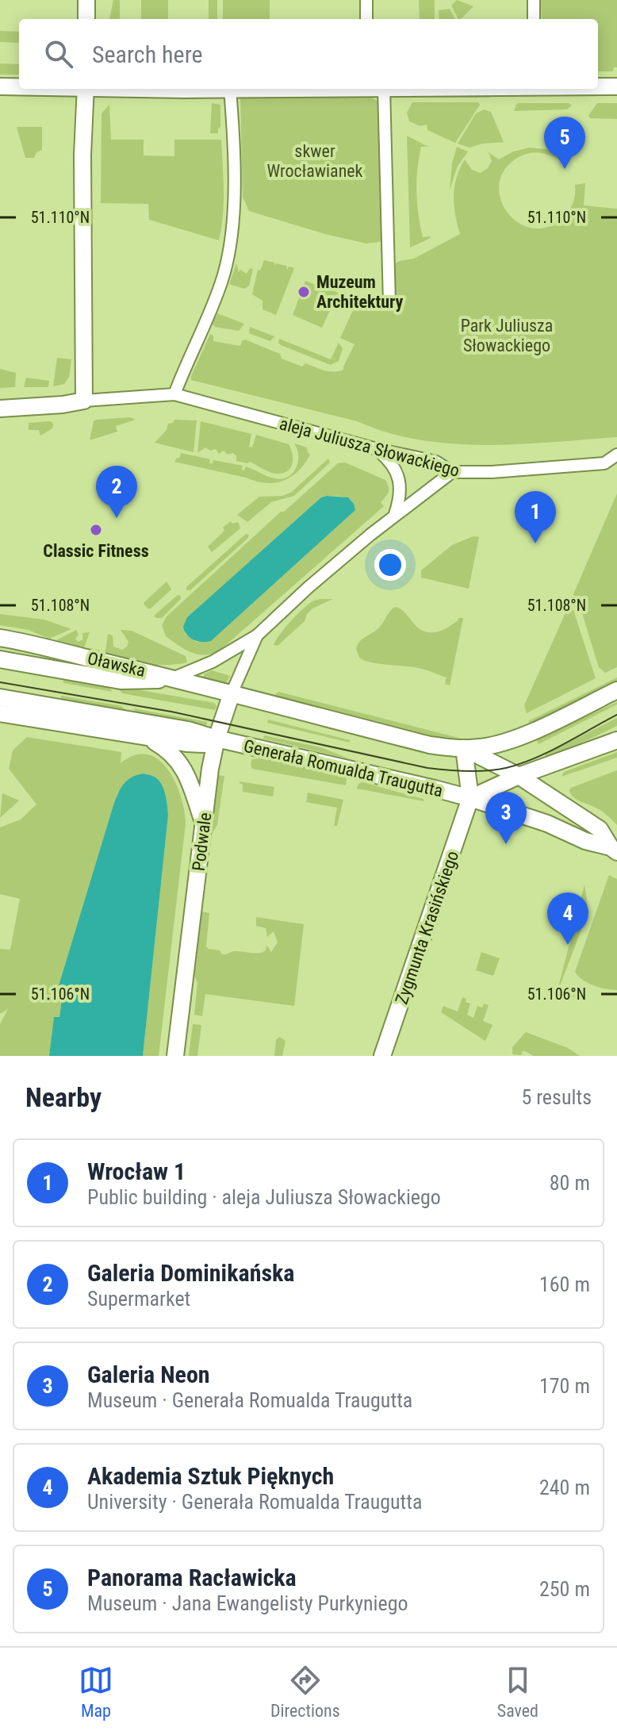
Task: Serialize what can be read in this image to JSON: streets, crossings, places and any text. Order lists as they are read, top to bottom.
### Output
{
  "streets": {
    "main road": [
      "Oławska",
      "Generała Romualda Traugutta",
      "Podwale",
      "Zygmunta Krasińskiego"
    ],
    "street": ["aleja Juliusza Słowackiego"]
  },
  "crossings": [
    ["aleja Juliusza Słowackiego", "Podwale"],
    ["Oławska", "Generała Romualda Traugutta"],
    ["Oławska", "Podwale"],
    ["Generała Romualda Traugutta", "Podwale"],
    ["Generała Romualda Traugutta", "Zygmunta Krasińskiego"]
  ],
  "parks": ["skwer Wrocławianek", "Park Juliusza Słowackiego"],
  "places": ["Muzeum Architektury", "Classic Fitness"],
  "page": {
    "search": "Search here",
    "pins": [
      "5",
      "2",
      "1",
      "3",
      "4"
    ],
    "heading": ["Nearby", "5 results"],
    "list": [
      {
        "mark": "1",
        "name": "Wrocław 1",
        "note": "Public building · aleja Juliusza Słowackiego",
        "value": "80 m"
      },
      {
        "mark": "2",
        "name": "Galeria Dominikańska",
        "note": "Supermarket",
        "value": "160 m"
      },
      {
        "mark": "3",
        "name": "Galeria Neon",
        "note": "Museum · Generała Romualda Traugutta",
        "value": "170 m"
      },
      {
        "mark": "4",
        "name": "Akademia Sztuk Pięknych",
        "note": "University · Generała Romualda Traugutta",
        "value": "240 m"
      },
      {
        "mark": "5",
        "name": "Panorama Racławicka",
        "note": "Museum · Jana Ewangelisty Purkyniego",
        "value": "250 m"
      }
    ],
    "nav": ["Map", "Directions", "Saved"]
  },
  "coordinates": ["51.110°N", "51.108°N", "51.106°N"]
}
